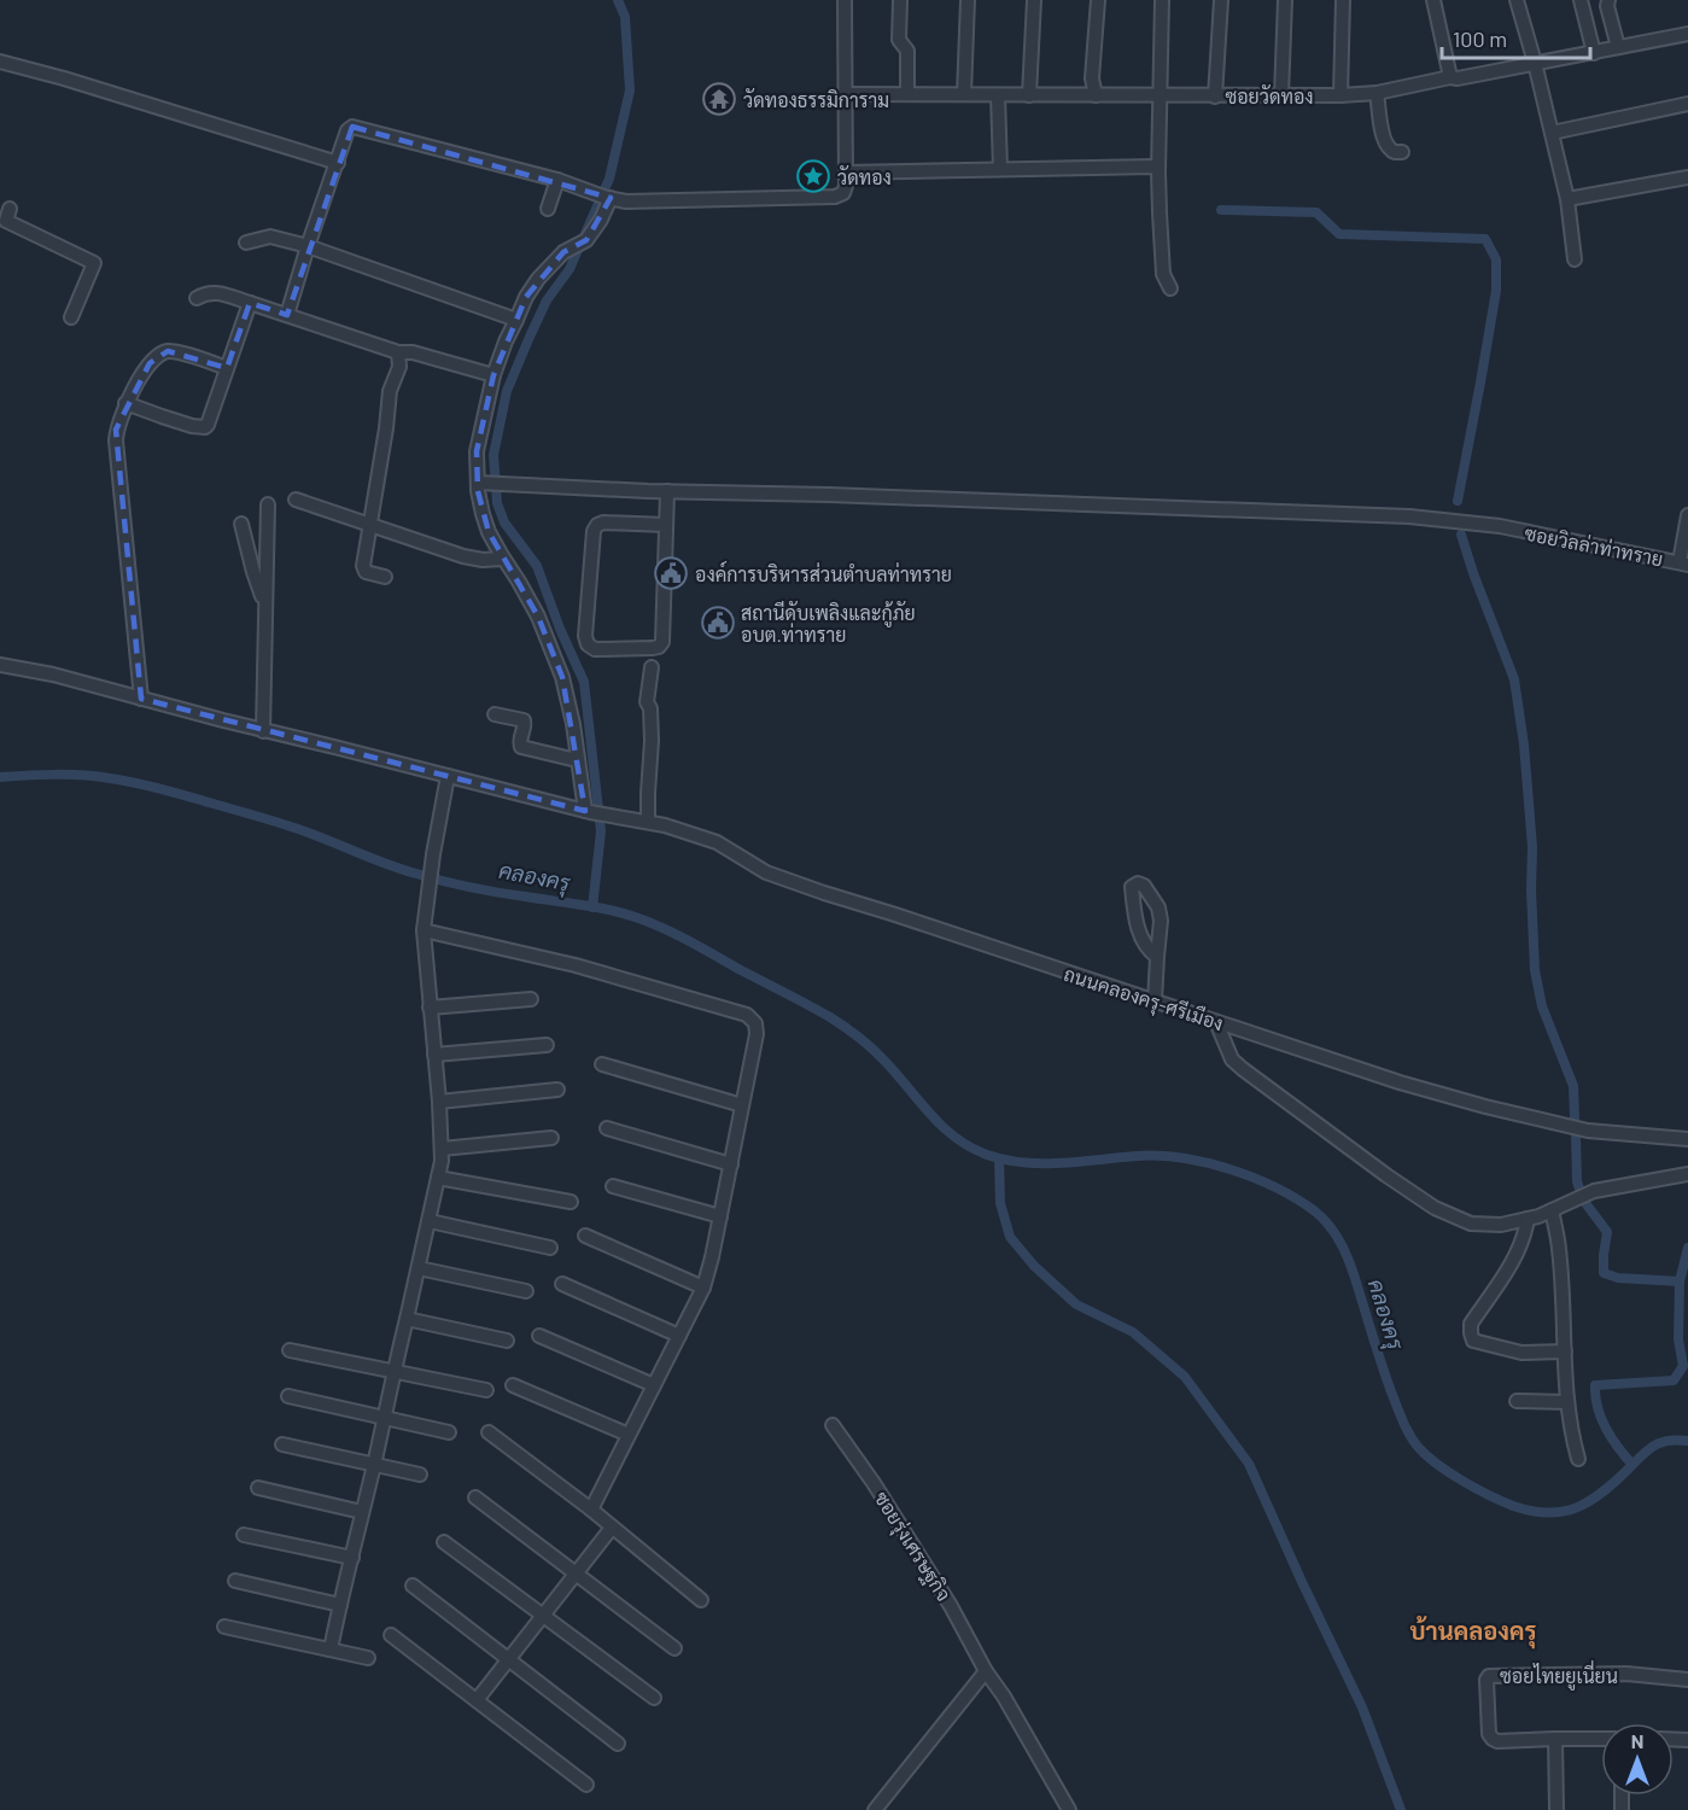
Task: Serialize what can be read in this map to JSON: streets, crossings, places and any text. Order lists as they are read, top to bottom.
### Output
{
  "streets": {
    "street": [
      "ซอยวัดทอง",
      "ซอยวิลล่าท่าทราย",
      "ถนนคลองครุ-ศรีเมือง",
      "ซอยรุ่งเศรษฐกิจ",
      "ซอยไทยยูเนี่ยน"
    ]
  },
  "districts": ["บ้านคลองครุ"],
  "water": ["คลองครุ"],
  "places": {
    "temple": ["วัดทองธรรมิการาม"],
    "place": ["วัดทอง"],
    "public building": ["องค์การบริหารส่วนตำบลท่าทราย", "สถานีดับเพลิงและกู้ภัย อบต.ท่าทราย"]
  },
  "scale_bar": "100 m",
  "north": "top"
}
